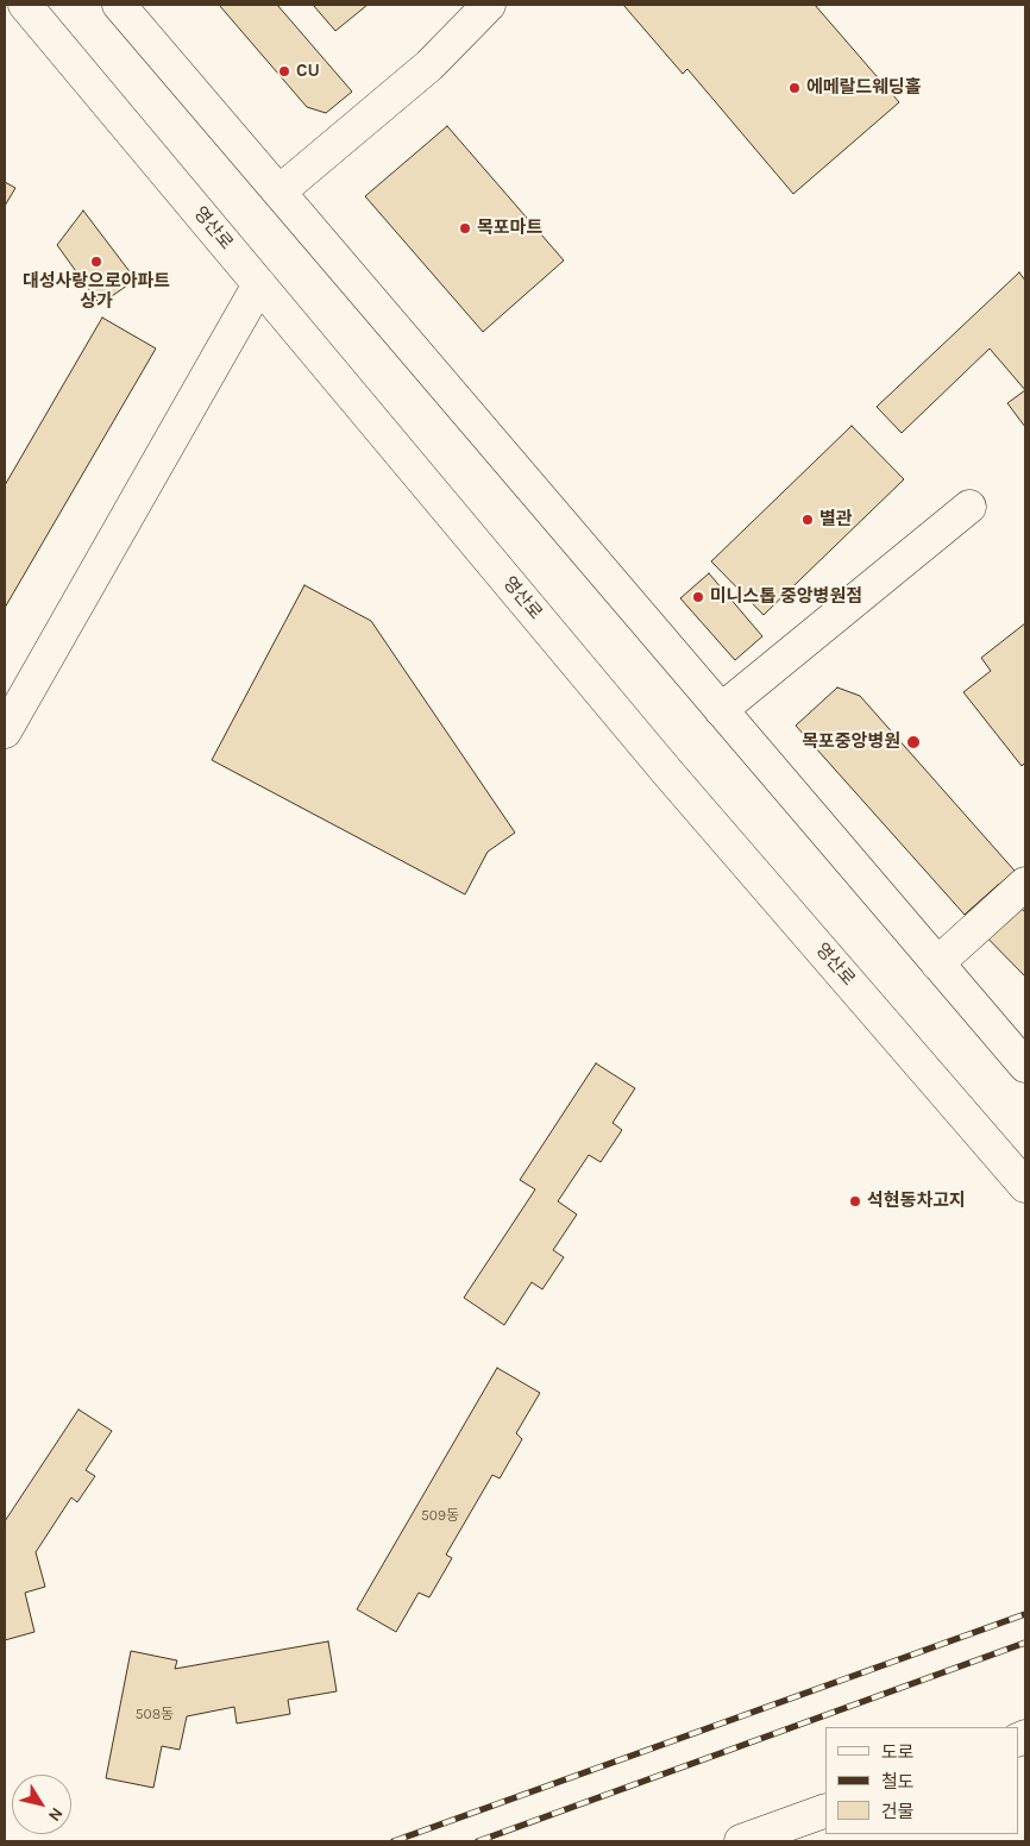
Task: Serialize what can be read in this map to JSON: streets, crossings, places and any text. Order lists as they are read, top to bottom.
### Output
{
  "streets": {
    "street": ["영산로"]
  },
  "places": [
    "CU",
    "에메랄드웨딩홀",
    "목포마트",
    "대성사랑으로아파트 상가",
    "별관",
    "미니스톱 중앙병원점",
    "목포중앙병원",
    "석현동차고지"
  ],
  "house_numbers": ["509동", "508동"],
  "legend": ["도로", "철도", "건물"],
  "north": "bottom right"
}
